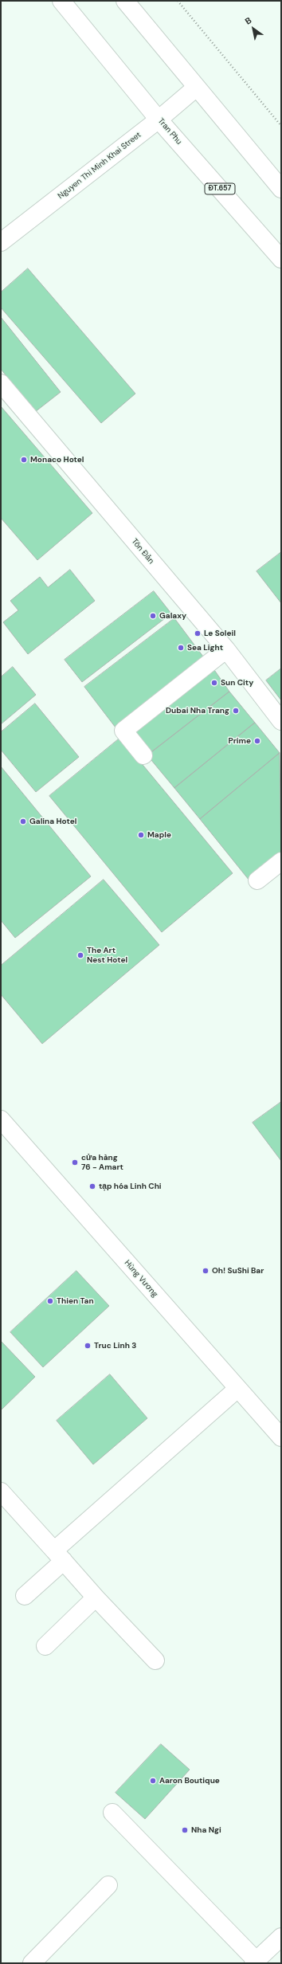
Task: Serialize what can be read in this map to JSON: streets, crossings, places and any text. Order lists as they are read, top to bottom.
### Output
{
  "streets": {
    "street": [
      "Tran Phu",
      "Nguyen Thi Minh Khai Street",
      "ĐT.657",
      "Tôn Đản",
      "Hùng Vương"
    ]
  },
  "crossings": [
    ["Tran Phu", "Nguyen Thi Minh Khai Street"]
  ],
  "places": [
    "Monaco Hotel",
    "Galaxy",
    "Le Soleil",
    "Sea Light",
    "Sun City",
    "Dubai Nha Trang",
    "Prime",
    "Galina Hotel",
    "Maple",
    "The Art Nest Hotel",
    "cửa hàng 76 - Amart",
    "tạp hóa Linh Chi",
    "Oh! SuShi Bar",
    "Thien Tan",
    "Truc Linh 3",
    "Aaron Boutique",
    "Nha Ngi"
  ],
  "north": "top left"
}
